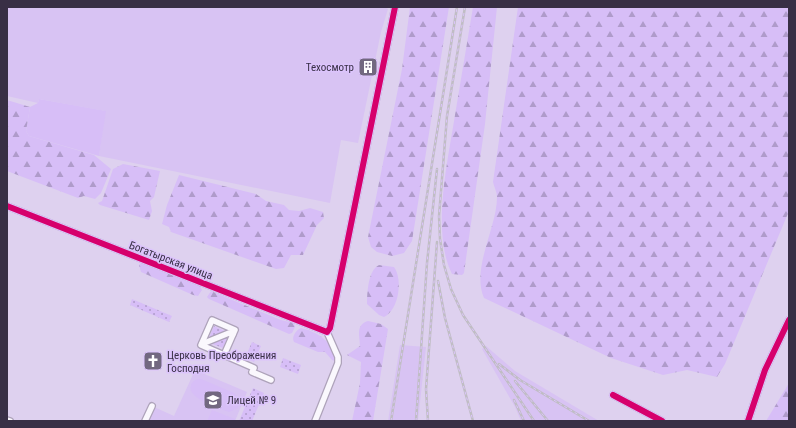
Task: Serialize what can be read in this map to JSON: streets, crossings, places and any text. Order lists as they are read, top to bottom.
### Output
{
  "streets": {
    "street": ["Богатырская улица"]
  },
  "places": {
    "building": ["Техосмотр"],
    "church": ["Церковь Преображения Господня"],
    "school or university": ["Лицей № 9"]
  }
}
